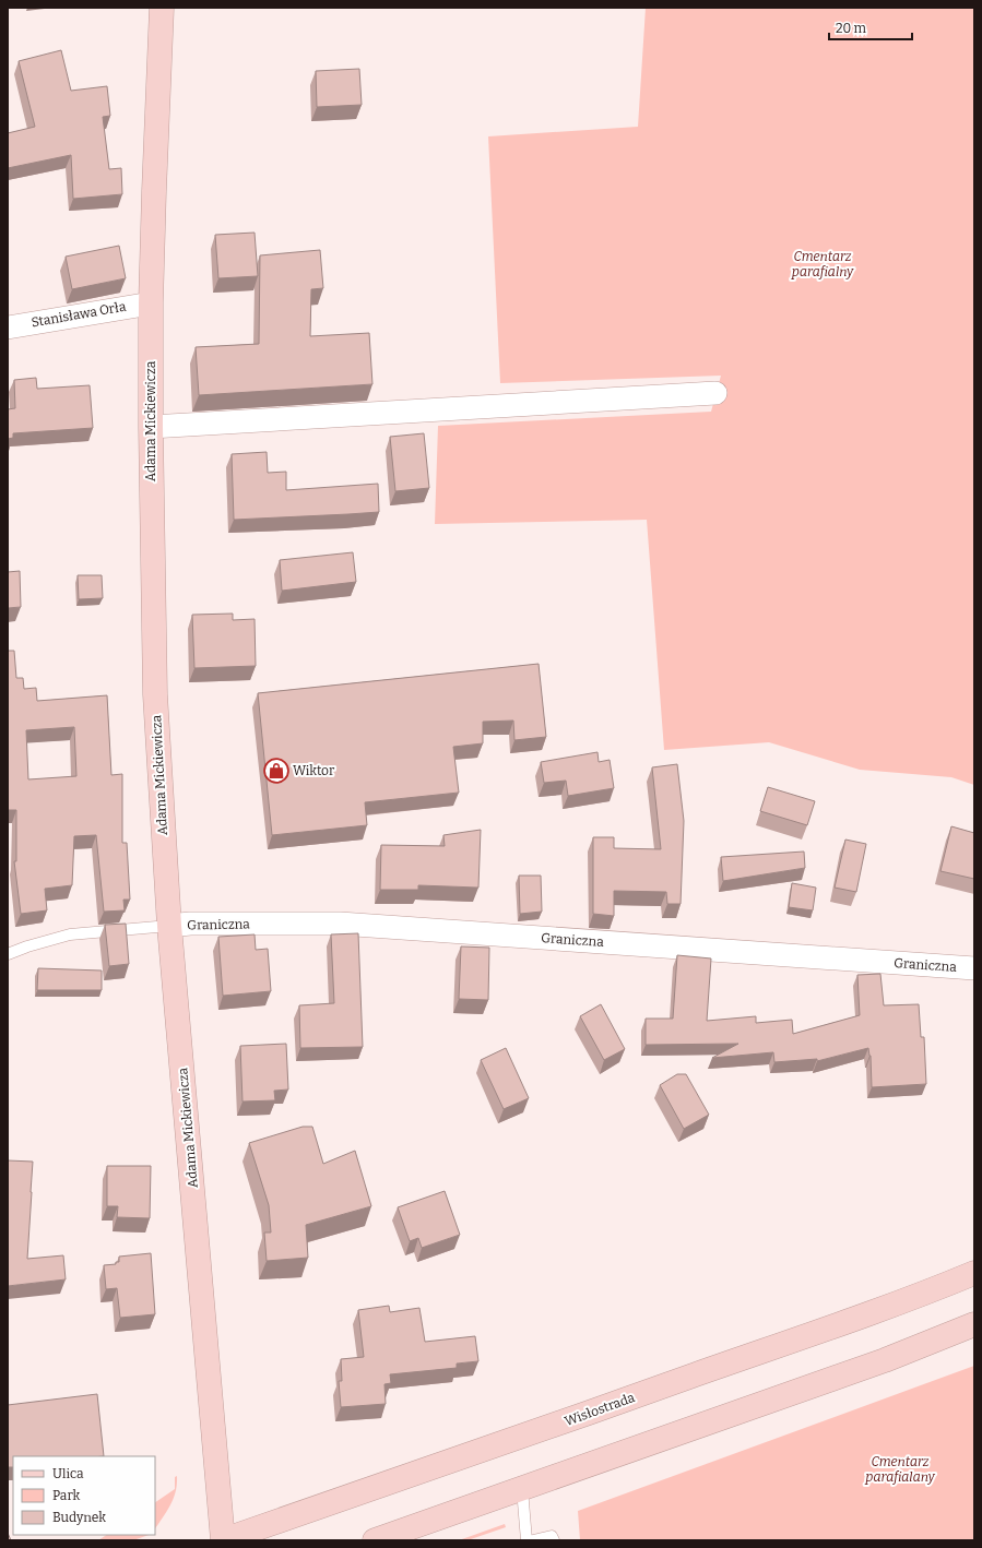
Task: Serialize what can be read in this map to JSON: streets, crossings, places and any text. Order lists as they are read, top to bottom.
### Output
{
  "streets": {
    "street": [
      "Stanisława Orła",
      "Adama Mickiewicza",
      "Graniczna",
      "Wisłostrada"
    ]
  },
  "crossings": [
    ["Stanisława Orła", "Adama Mickiewicza"],
    ["Adama Mickiewicza", "Graniczna"],
    ["Adama Mickiewicza", "Wisłostrada"]
  ],
  "parks": ["Cmentarz parafialny", "Cmentarz parafialany"],
  "places": {
    "shop": ["Wiktor"]
  },
  "legend": ["Ulica", "Park", "Budynek"],
  "scale_bar": "20 m"
}
